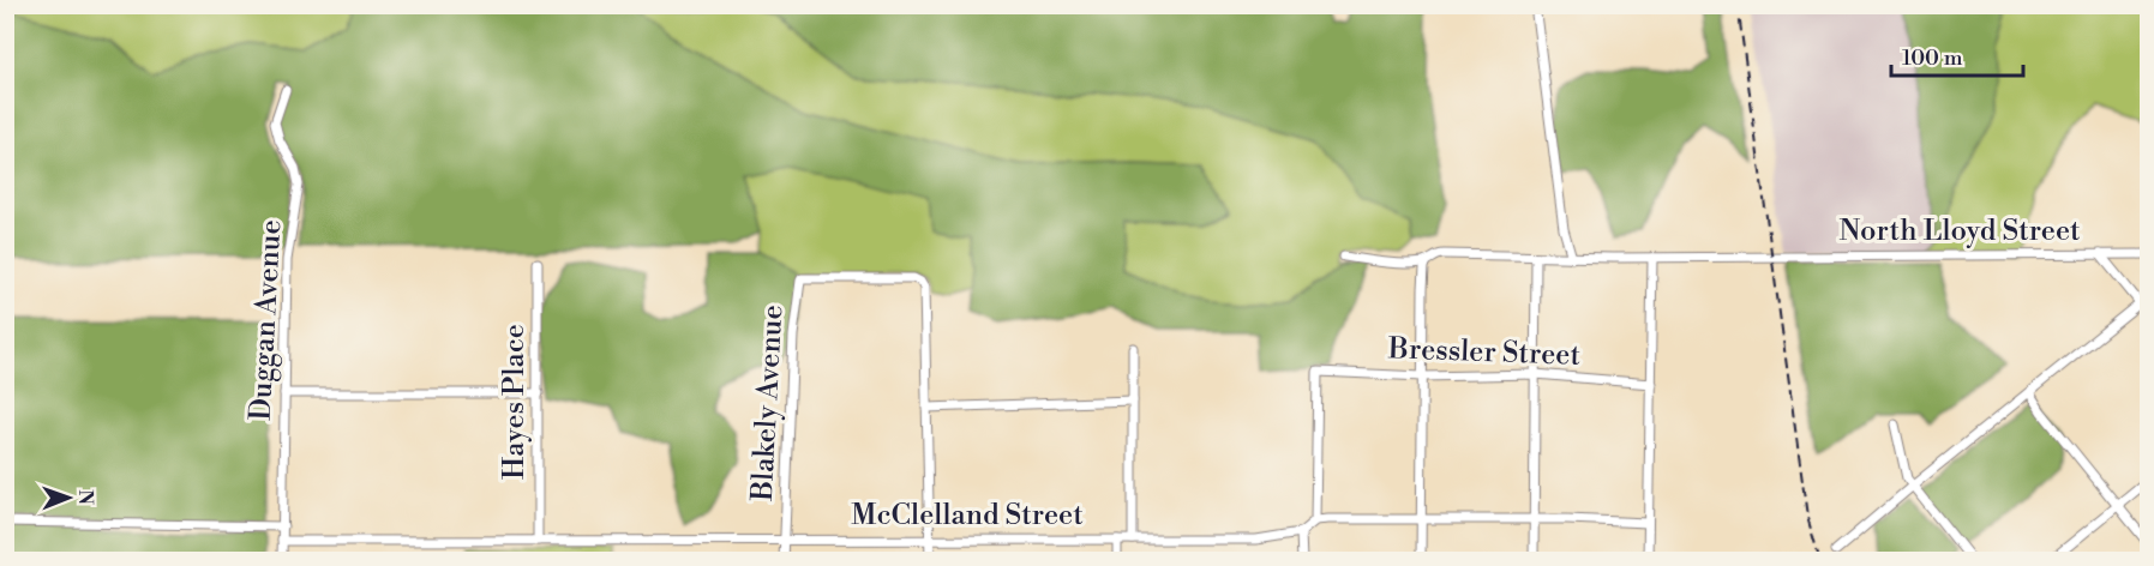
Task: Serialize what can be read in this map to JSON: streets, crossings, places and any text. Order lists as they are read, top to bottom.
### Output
{
  "streets": {
    "street": [
      "North Lloyd Street",
      "Duggan Avenue",
      "Bressler Street",
      "Hayes Place",
      "Blakely Avenue",
      "McClelland Street"
    ]
  },
  "crossings": [
    ["Duggan Avenue", "McClelland Street"],
    ["Hayes Place", "McClelland Street"],
    ["Blakely Avenue", "McClelland Street"]
  ],
  "scale_bar": "100 m",
  "north": "right"
}
